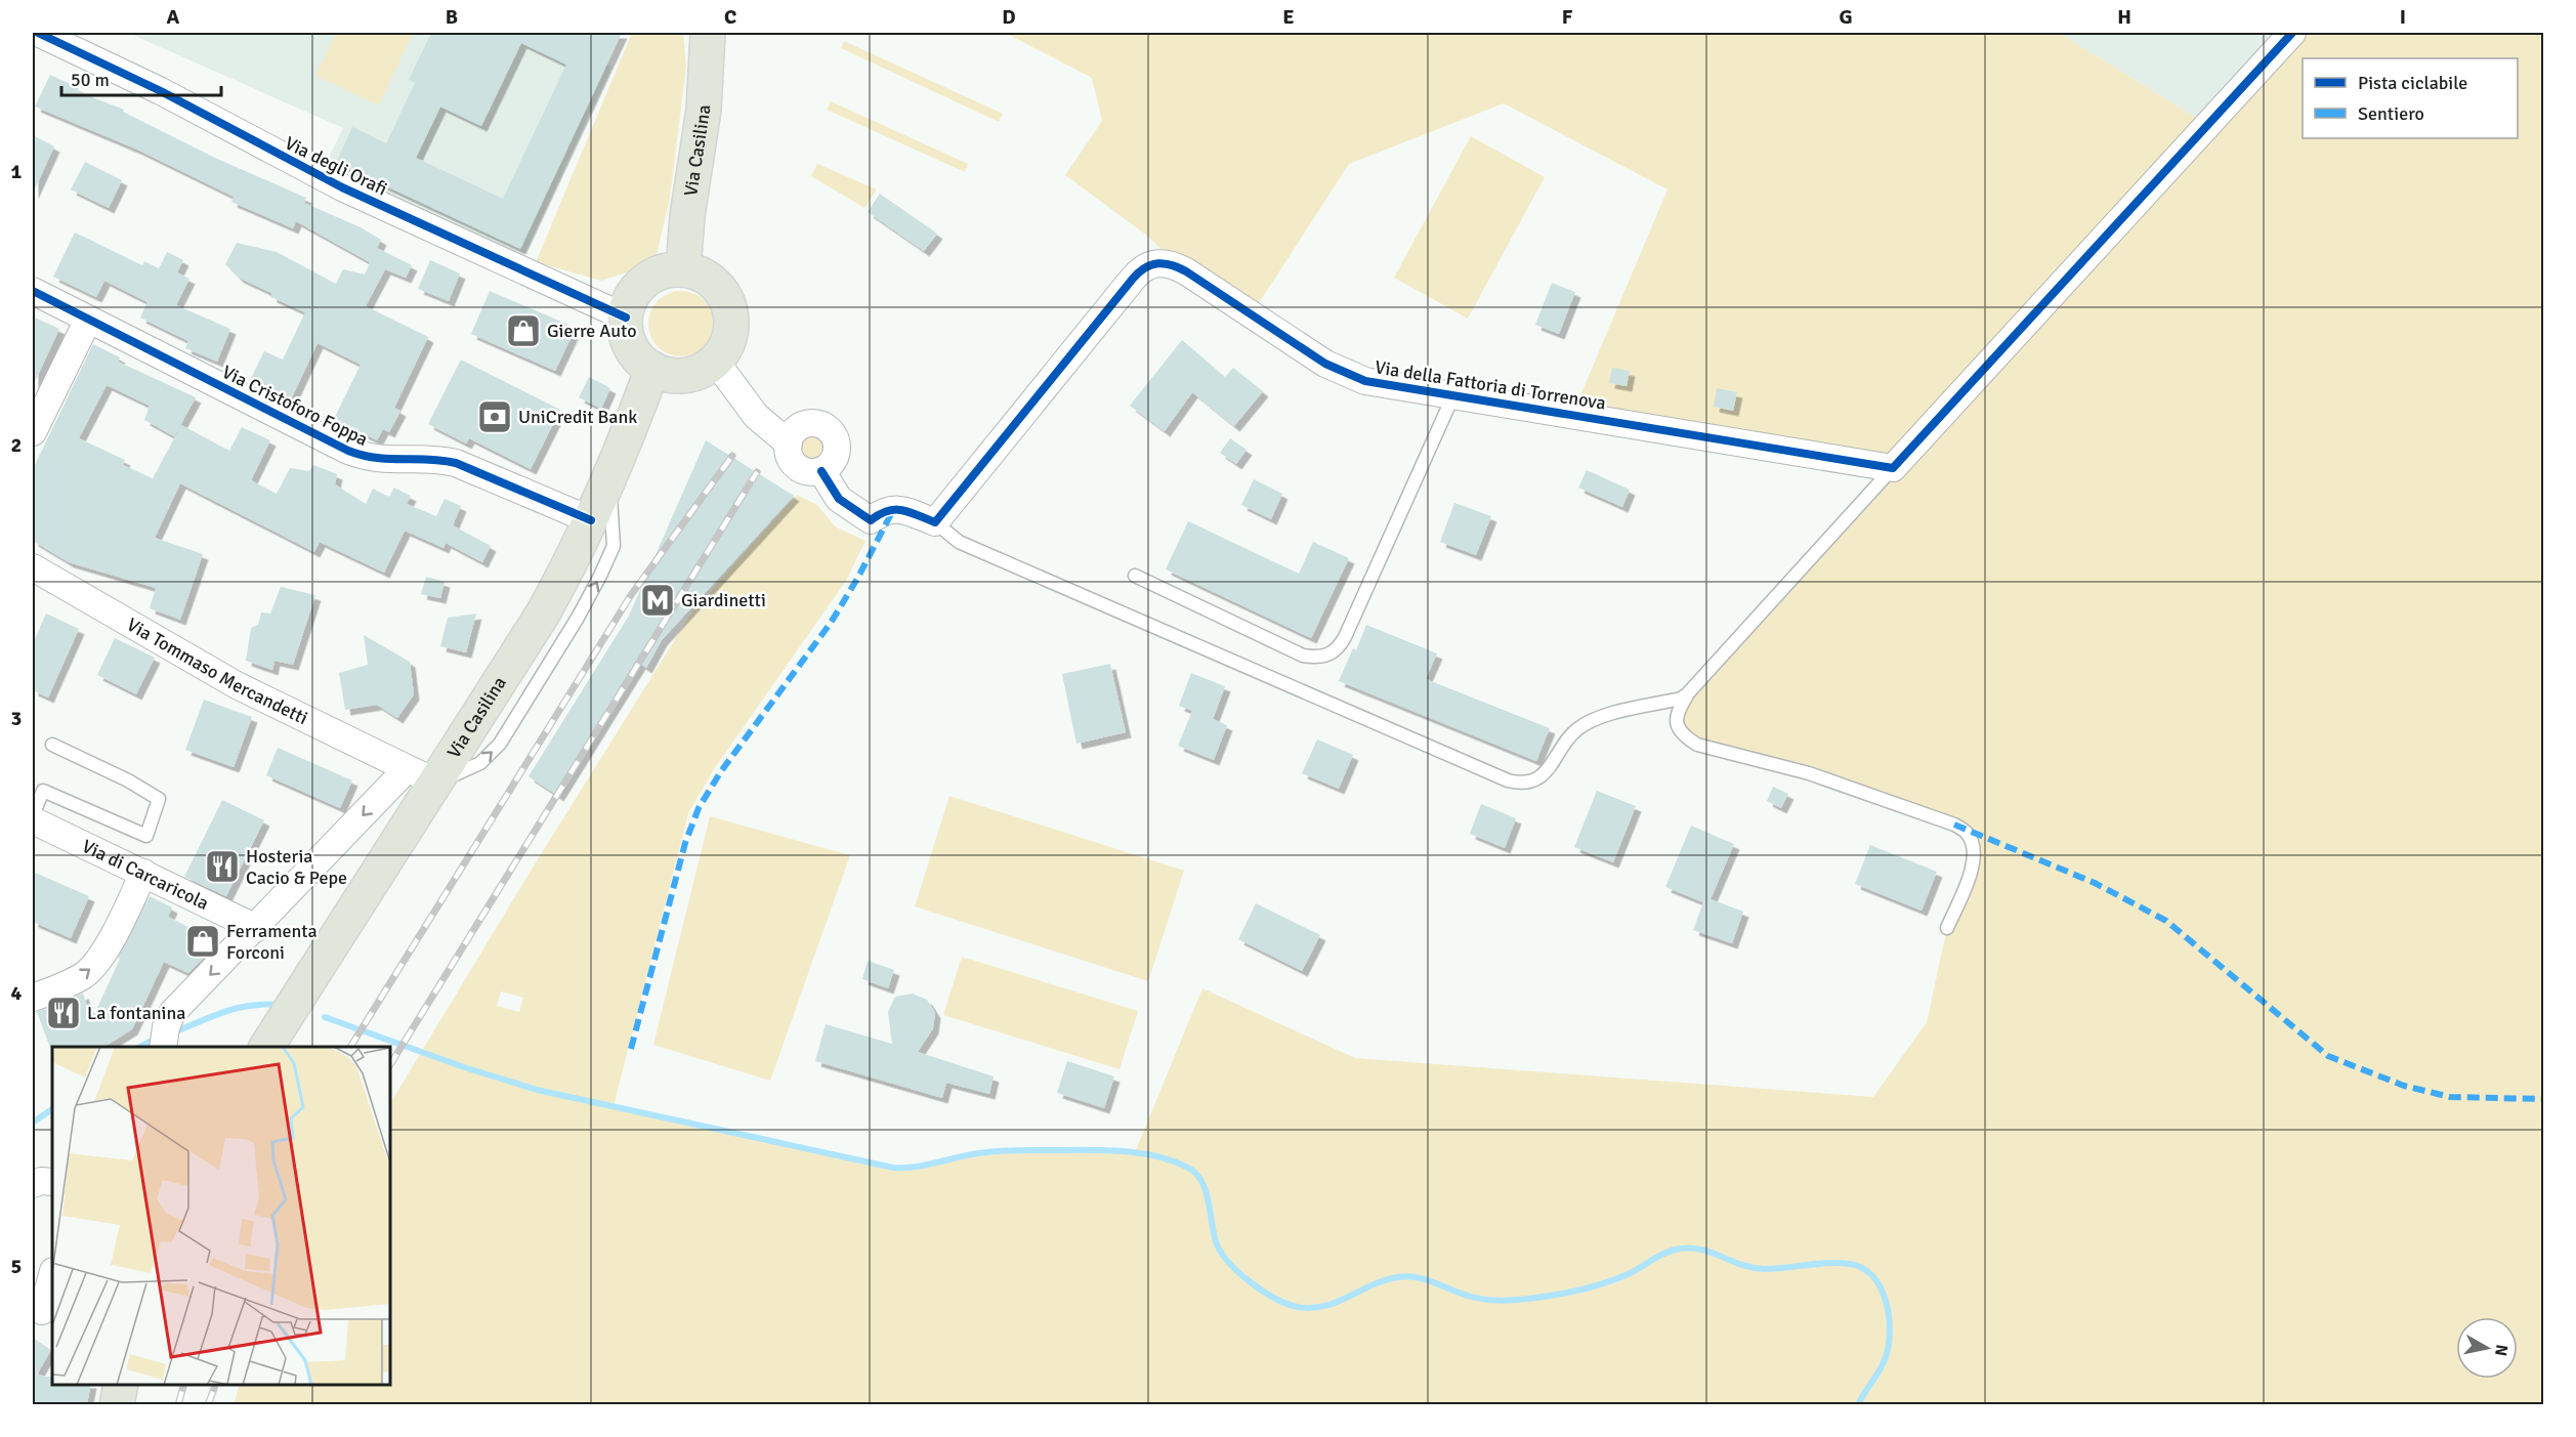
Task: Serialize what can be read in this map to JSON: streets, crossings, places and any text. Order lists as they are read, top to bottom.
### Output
{
  "streets": {
    "main road": ["Via Casilina"],
    "street": [
      "Via degli Orafi",
      "Via della Fattoria di Torrenova",
      "Via Cristoforo Foppa",
      "Via Tommaso Mercandetti",
      "Via di Carcaricola"
    ]
  },
  "crossings": [
    ["Via Casilina", "Via degli Orafi"],
    ["Via Casilina", "Via Cristoforo Foppa"],
    ["Via Casilina", "Via Tommaso Mercandetti"]
  ],
  "places": {
    "shop": ["Gierre Auto", "Ferramenta Forconi"],
    "bank": ["UniCredit Bank"],
    "metro station": ["Giardinetti"],
    "restaurant": ["Hosteria Cacio & Pepe", "La fontanina"]
  },
  "legend": ["Pista ciclabile", "Sentiero"],
  "scale_bar": "50 m",
  "north": "right",
  "grid": {
    "columns": [
      "A",
      "B",
      "C",
      "D",
      "E",
      "F",
      "G",
      "H",
      "I"
    ],
    "rows": [
      "1",
      "2",
      "3",
      "4",
      "5"
    ]
  }
}
